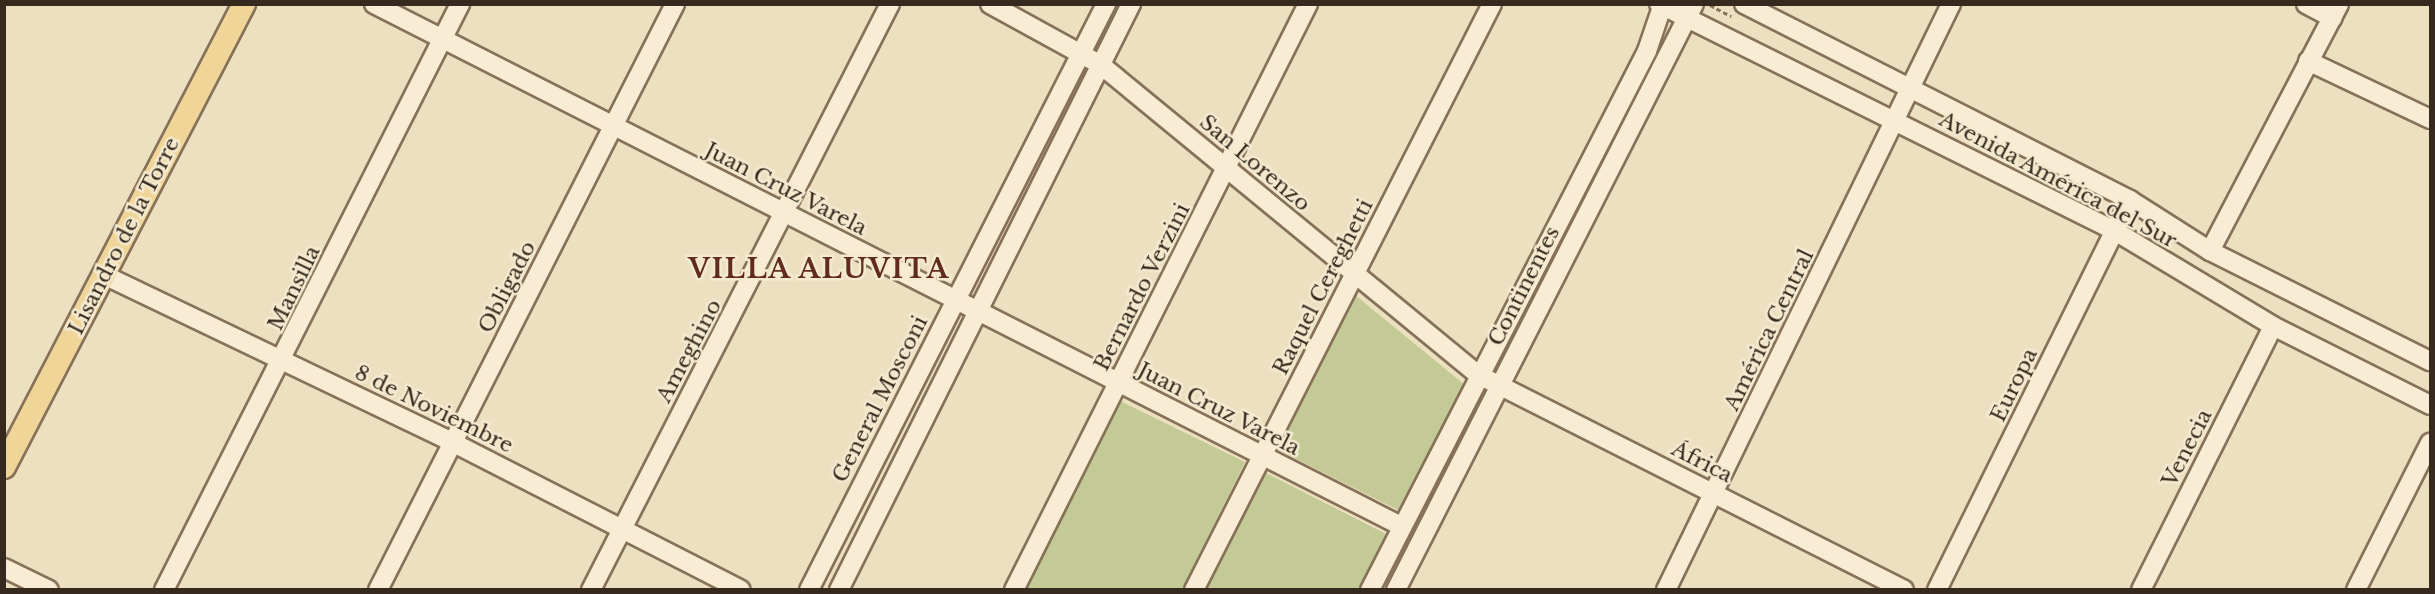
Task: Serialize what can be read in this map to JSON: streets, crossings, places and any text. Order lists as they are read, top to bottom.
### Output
{
  "streets": {
    "main road": ["Lisandro de la Torre"],
    "street": [
      "San Lorenzo",
      "Avenida América del Sur",
      "Juan Cruz Varela",
      "Continentes",
      "Obligado",
      "Bernardo Verzini",
      "Raquel Cereghetti",
      "Mansilla",
      "América Central",
      "Ameghino",
      "Europa",
      "General Mosconi",
      "8 de Noviembre",
      "Venecia",
      "África"
    ]
  },
  "crossings": [
    ["San Lorenzo", "Continentes"],
    ["San Lorenzo", "Bernardo Verzini"],
    ["San Lorenzo", "Raquel Cereghetti"],
    ["San Lorenzo", "General Mosconi"],
    ["San Lorenzo", "África"],
    ["Avenida América del Sur", "Continentes"],
    ["Avenida América del Sur", "América Central"],
    ["Avenida América del Sur", "Europa"],
    ["Avenida América del Sur", "Venecia"],
    ["Juan Cruz Varela", "Continentes"],
    ["Juan Cruz Varela", "Obligado"],
    ["Juan Cruz Varela", "Bernardo Verzini"],
    ["Juan Cruz Varela", "Raquel Cereghetti"],
    ["Juan Cruz Varela", "Mansilla"],
    ["Juan Cruz Varela", "Ameghino"],
    ["Juan Cruz Varela", "General Mosconi"],
    ["Lisandro de la Torre", "8 de Noviembre"],
    ["Continentes", "África"],
    ["Obligado", "8 de Noviembre"],
    ["Mansilla", "8 de Noviembre"],
    ["América Central", "África"],
    ["Ameghino", "8 de Noviembre"]
  ],
  "districts": ["VILLA ALUVITA"]
}
